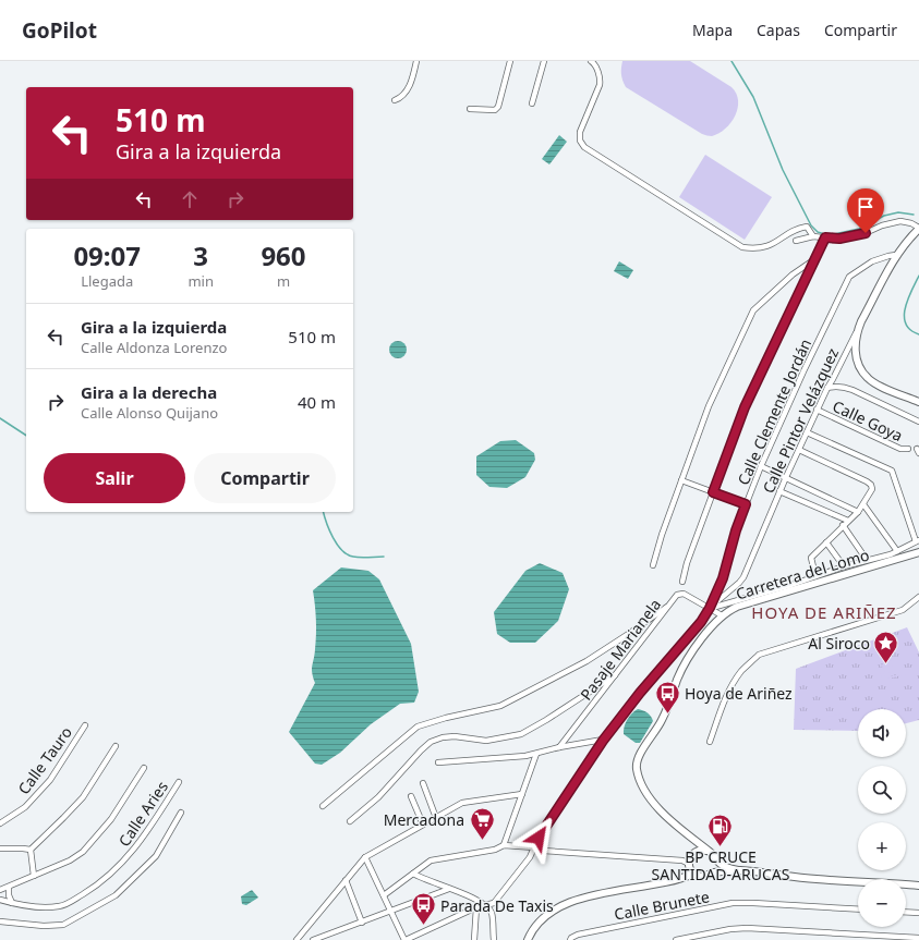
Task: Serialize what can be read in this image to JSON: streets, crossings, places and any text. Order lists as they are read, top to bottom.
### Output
{
  "streets": {
    "main road": ["Carretera del Lomo"],
    "street": [
      "Calle Clemente Jordán",
      "Calle Pintor Velázquez",
      "Calle Goya",
      "Pasaje Marianela",
      "Calle Tauro",
      "Calle Aries",
      "Calle Brunete"
    ]
  },
  "crossings": [
    ["Calle Clemente Jordán", "Calle Pintor Velázquez"],
    ["Calle Clemente Jordán", "Pasaje Marianela"],
    ["Calle Pintor Velázquez", "Calle Goya"],
    ["Calle Pintor Velázquez", "Pasaje Marianela"]
  ],
  "districts": ["HOYA DE ARIÑEZ"],
  "places": {
    "place": ["Al Siroco"],
    "bus stop": ["Hoya de Ariñez", "Parada De Taxis"],
    "supermarket": ["Mercadona"],
    "fuel station": ["BP CRUCE SANTIDAD-ARUCAS"]
  },
  "page": {
    "header": "GoPilot",
    "nav": ["Mapa", "Capas", "Compartir"],
    "turn": ["510 m", "Gira a la izquierda"],
    "eta": [
      "09:07",
      "Llegada",
      "3",
      "min",
      "960",
      "m"
    ],
    "list": [
      {
        "name": "Gira a la izquierda",
        "note": "Calle Aldonza Lorenzo",
        "value": "510 m"
      },
      {
        "name": "Gira a la derecha",
        "note": "Calle Alonso Quijano",
        "value": "40 m"
      }
    ],
    "buttons": ["Salir", "Compartir"],
    "map_buttons": ["+", "−"]
  }
}
